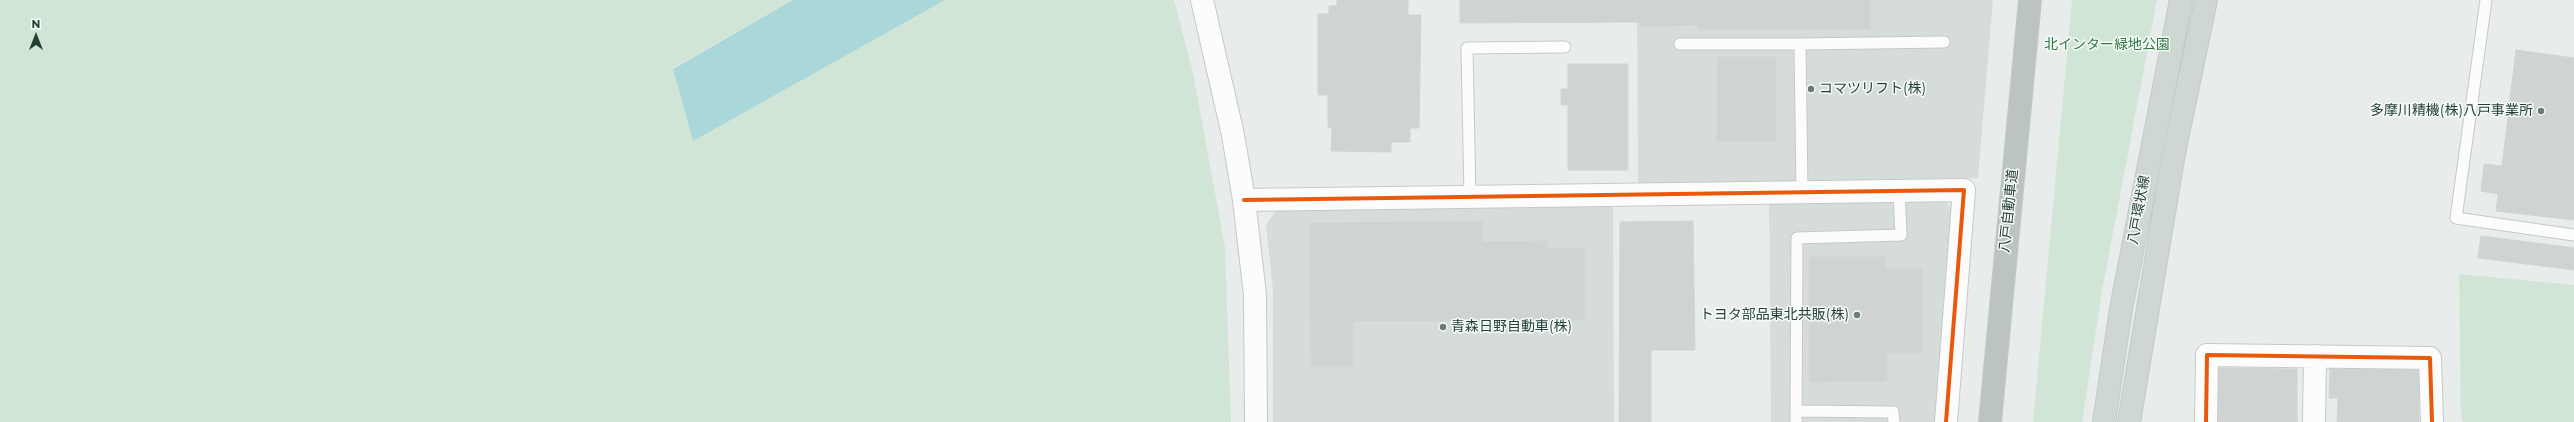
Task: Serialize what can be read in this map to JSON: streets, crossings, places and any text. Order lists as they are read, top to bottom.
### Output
{
  "streets": {
    "highway": ["八戸自動車道"],
    "main road": ["八戸環状線"]
  },
  "parks": ["北インター緑地公園"],
  "places": [
    "コマツリフト(株)",
    "多摩川精機(株)八戸事業所",
    "トヨタ部品東北共販(株)",
    "青森日野自動車(株)"
  ],
  "north": "top"
}
